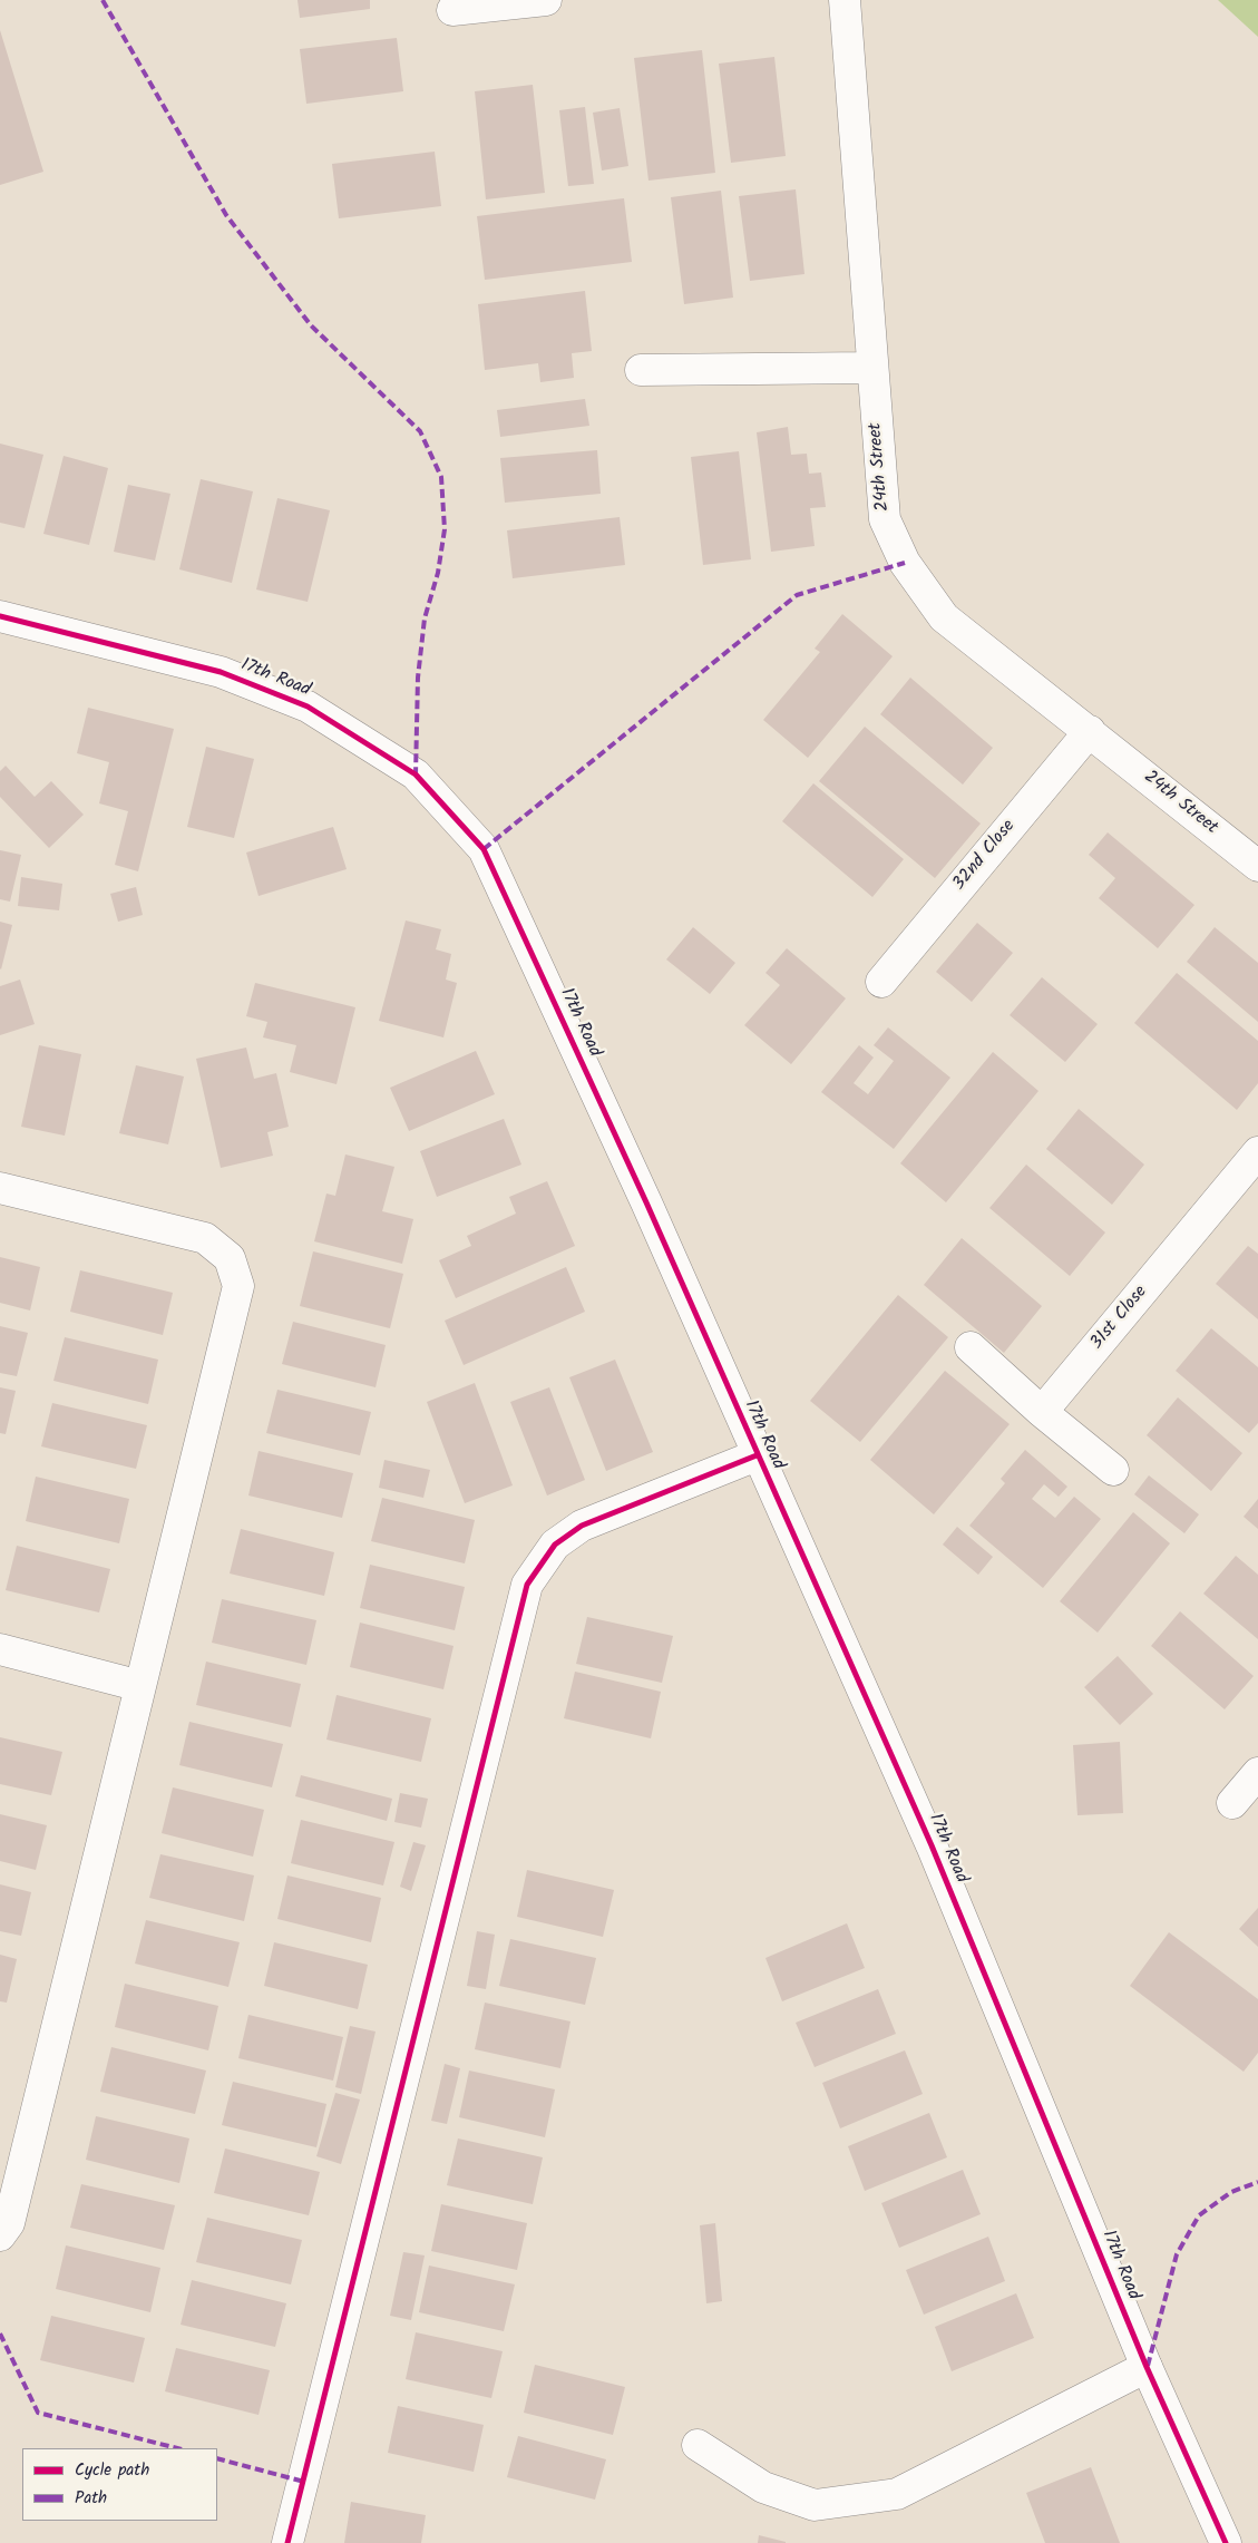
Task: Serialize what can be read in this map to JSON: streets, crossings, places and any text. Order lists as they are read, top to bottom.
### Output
{
  "streets": {
    "street": [
      "24th Street",
      "17th Road",
      "32nd Close",
      "31st Close"
    ]
  },
  "crossings": [
    ["24th Street", "32nd Close"]
  ],
  "legend": ["Cycle path", "Path"]
}
